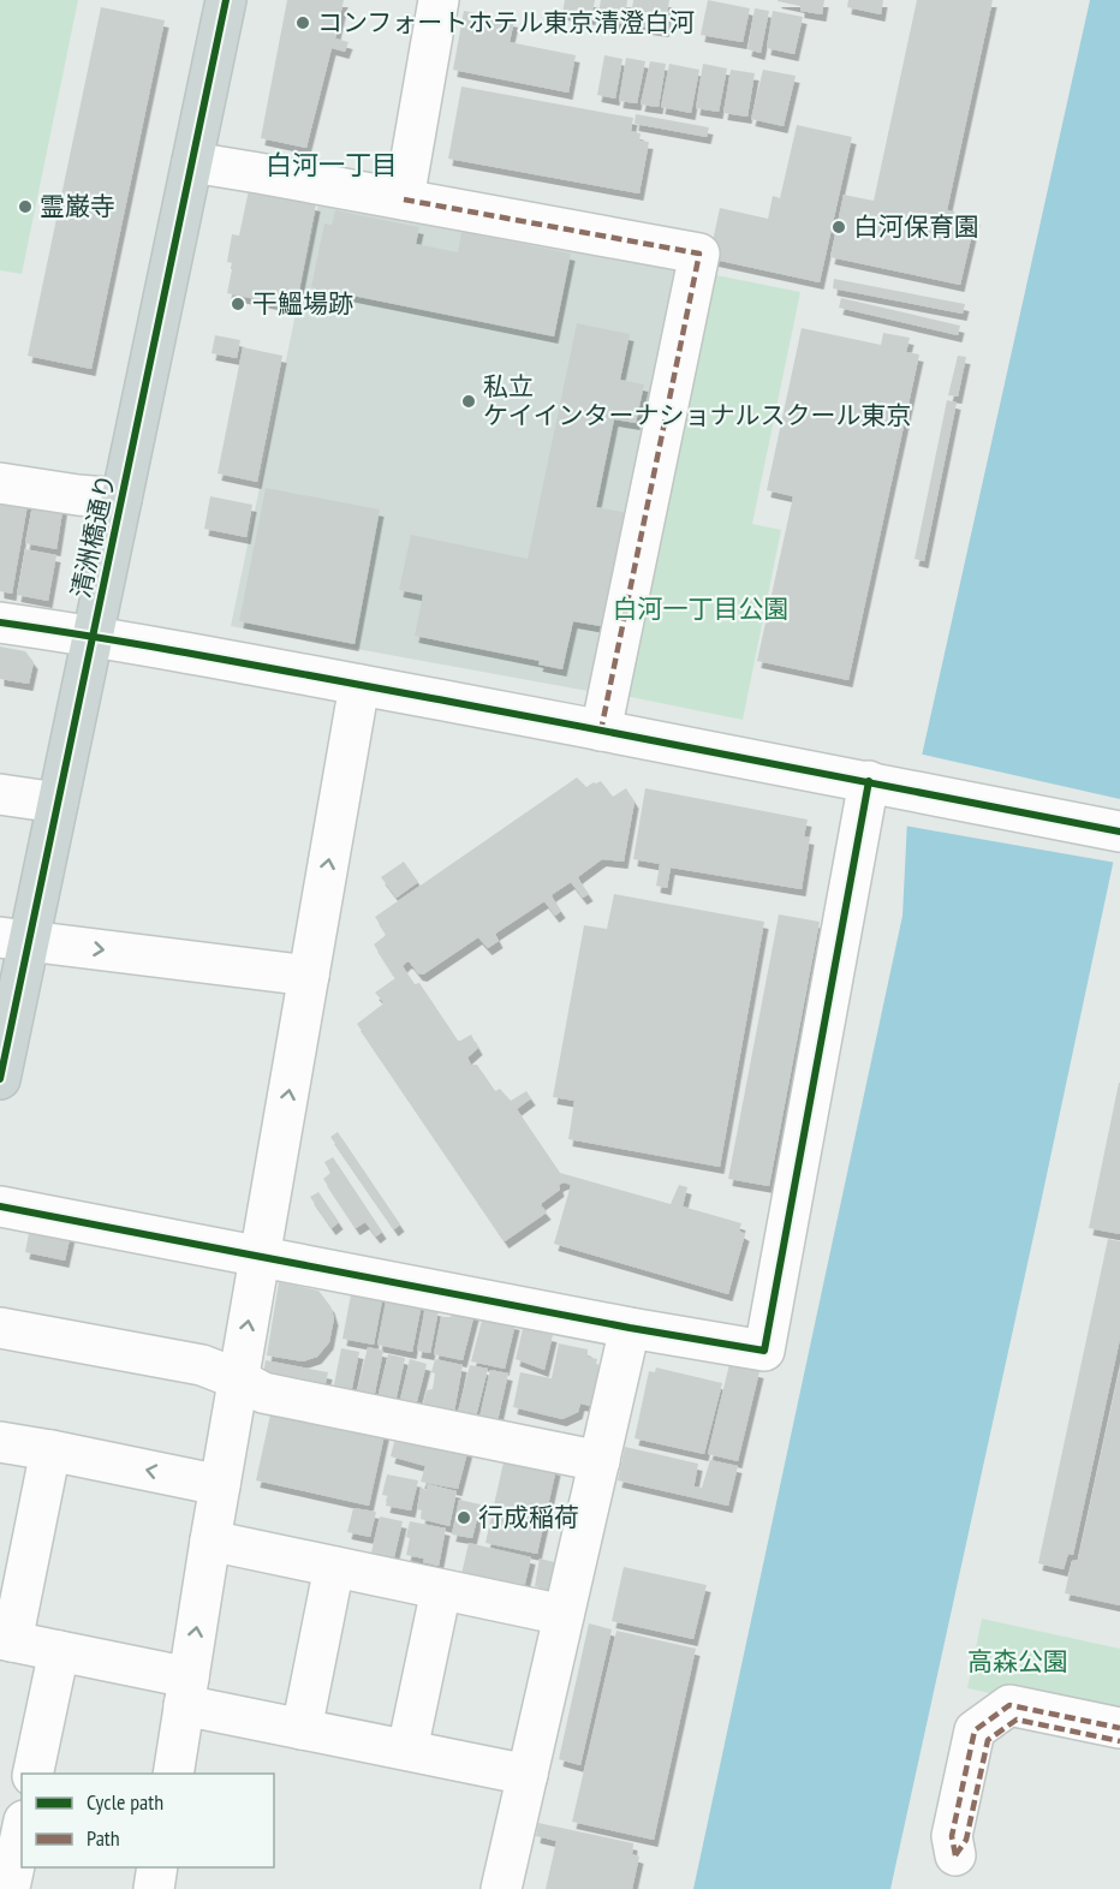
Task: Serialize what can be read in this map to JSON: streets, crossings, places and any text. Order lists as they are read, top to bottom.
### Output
{
  "streets": {
    "main road": ["清洲橋通り"]
  },
  "districts": ["白河一丁目"],
  "parks": ["白河一丁目公園", "高森公園"],
  "places": [
    "コンフォートホテル東京清澄白河",
    "霊巌寺",
    "白河保育園",
    "干鰮場跡",
    "私立 ケイインターナショナルスクール東京",
    "行成稲荷"
  ],
  "legend": ["Cycle path", "Path"]
}
